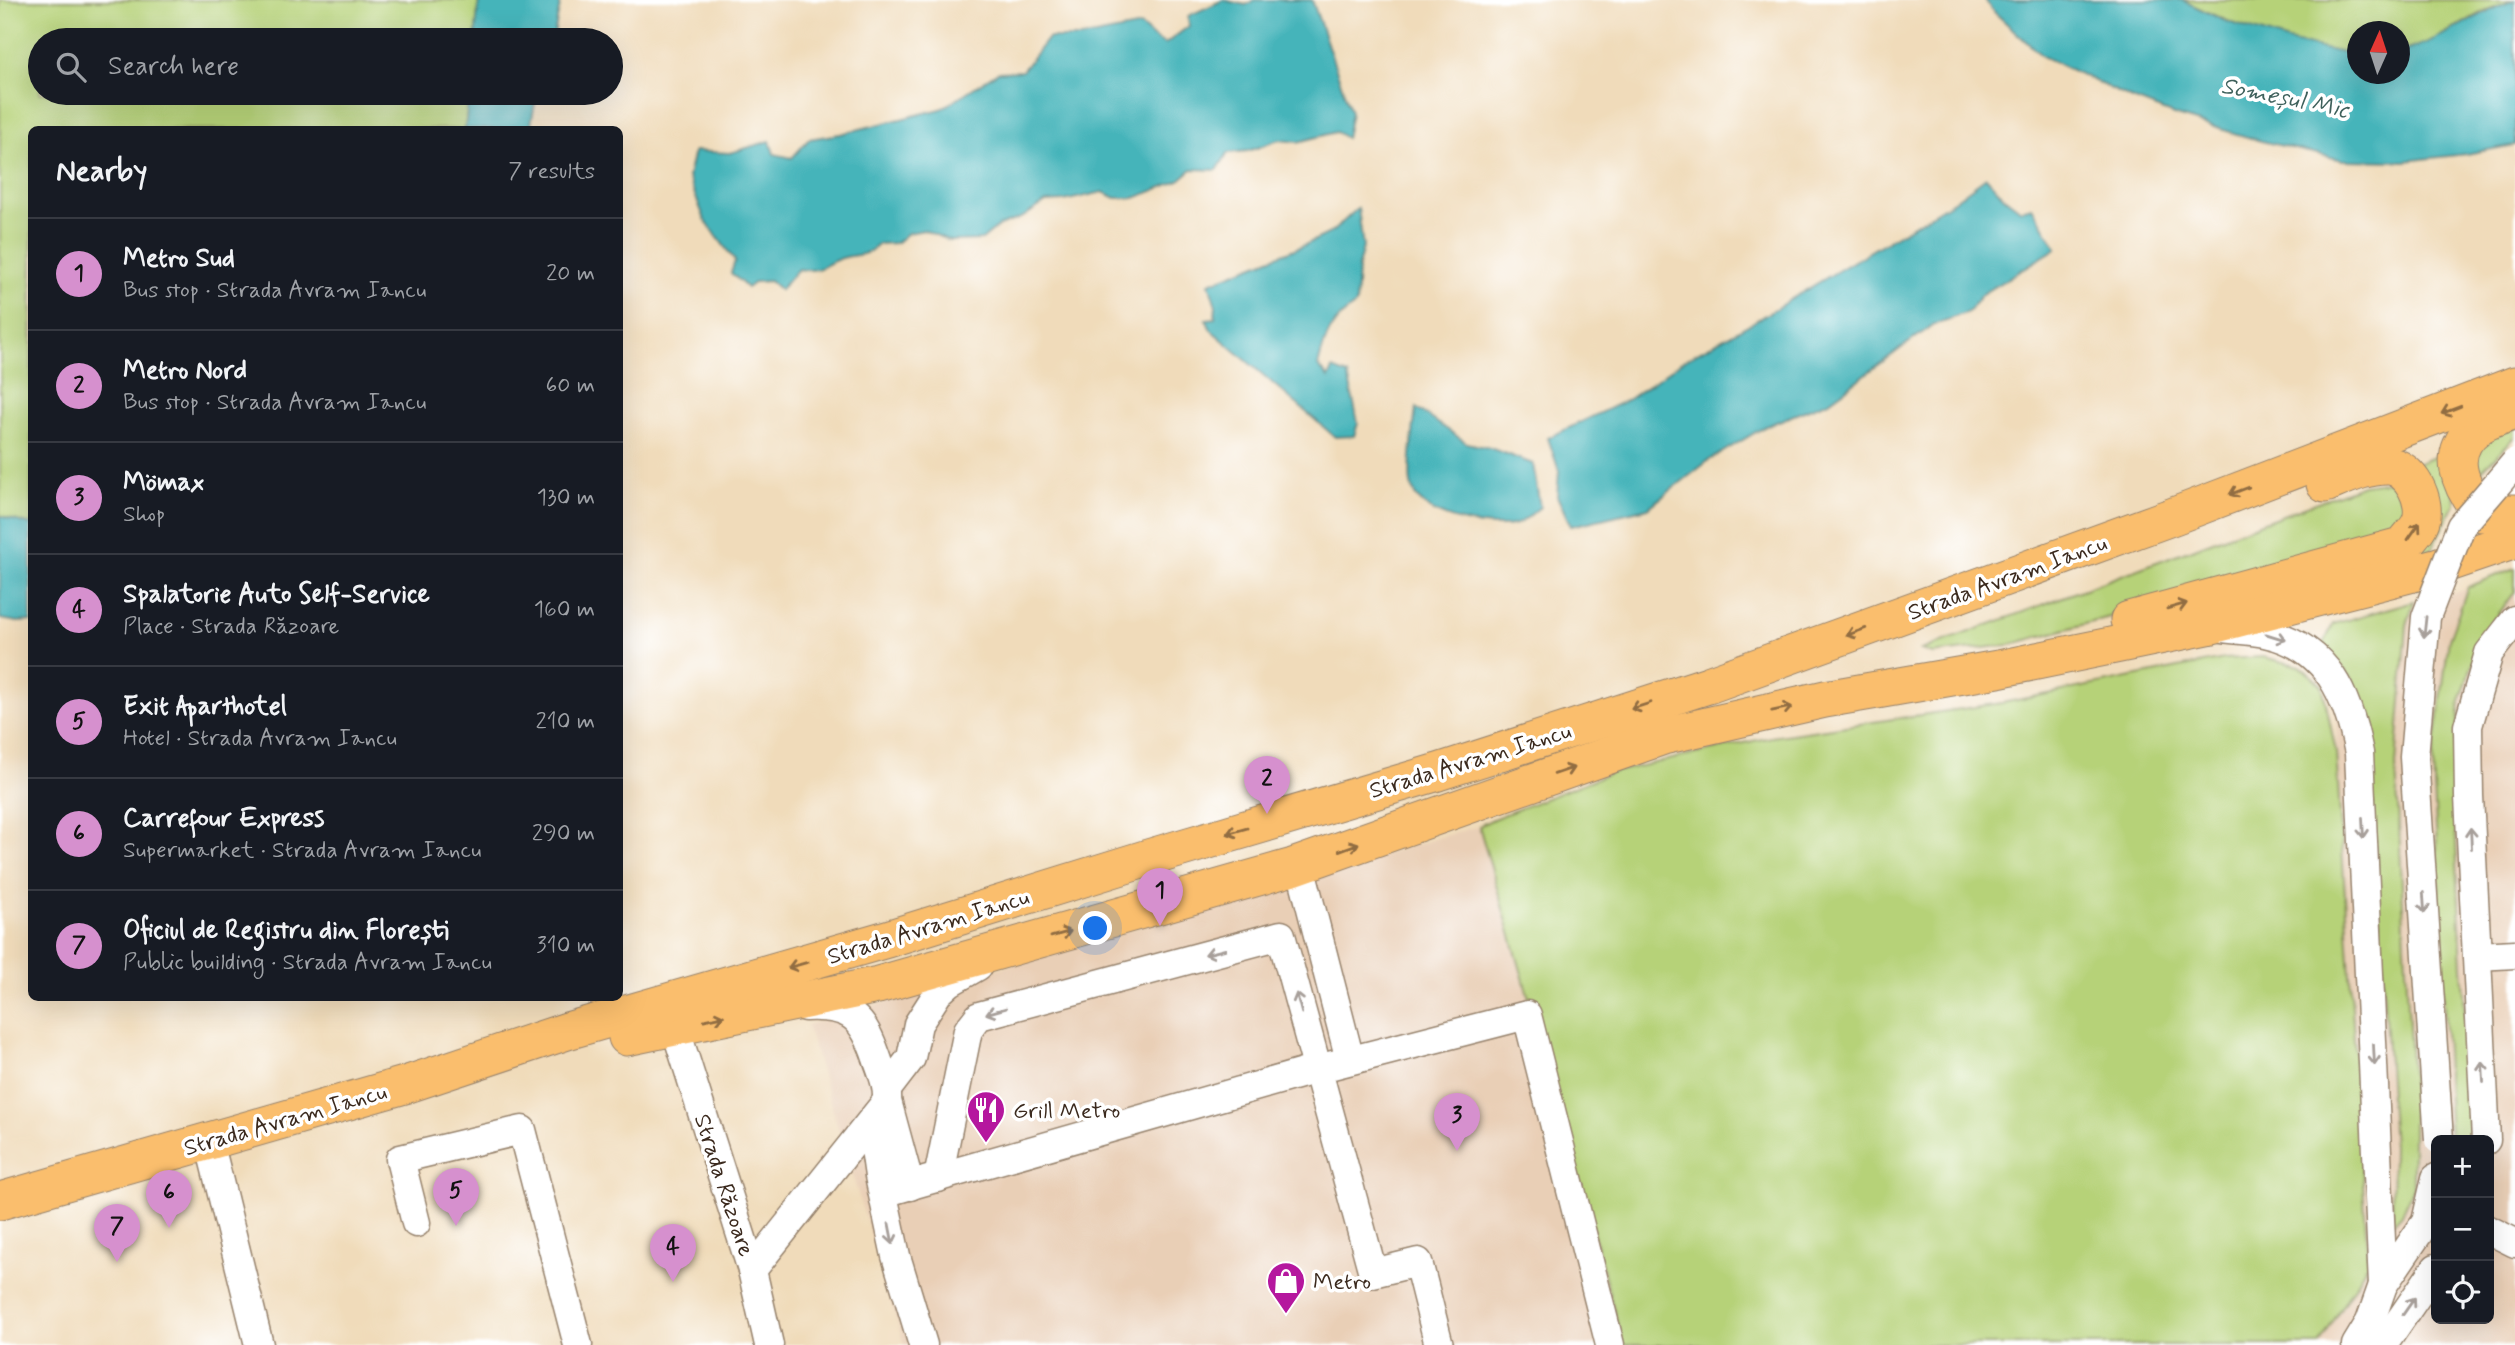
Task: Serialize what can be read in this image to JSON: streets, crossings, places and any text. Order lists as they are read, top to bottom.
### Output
{
  "streets": {
    "main road": ["Strada Avram Iancu"],
    "street": ["Strada Răzoare"]
  },
  "crossings": [
    ["Strada Avram Iancu", "Strada Răzoare"]
  ],
  "water": ["Someșul Mic"],
  "places": {
    "restaurant": ["Grill Metro"],
    "shop": ["Metro"]
  },
  "north": "top",
  "page": {
    "search": "Search here",
    "heading": ["Nearby", "7 results"],
    "list": [
      {
        "mark": "1",
        "name": "Metro Sud",
        "note": "Bus stop · Strada Avram Iancu",
        "value": "20 m"
      },
      {
        "mark": "2",
        "name": "Metro Nord",
        "note": "Bus stop · Strada Avram Iancu",
        "value": "60 m"
      },
      {
        "mark": "3",
        "name": "Mömax",
        "note": "Shop",
        "value": "130 m"
      },
      {
        "mark": "4",
        "name": "Spalatorie Auto Self-Service",
        "note": "Place · Strada Răzoare",
        "value": "160 m"
      },
      {
        "mark": "5",
        "name": "Exit Aparthotel",
        "note": "Hotel · Strada Avram Iancu",
        "value": "210 m"
      },
      {
        "mark": "6",
        "name": "Carrefour Express",
        "note": "Supermarket · Strada Avram Iancu",
        "value": "290 m"
      },
      {
        "mark": "7",
        "name": "Oficiul de Registru din Florești",
        "note": "Public building · Strada Avram Iancu",
        "value": "310 m"
      }
    ],
    "pins": [
      "2",
      "1",
      "3",
      "5",
      "6",
      "7",
      "4"
    ],
    "map_buttons": ["+", "−"]
  }
}
